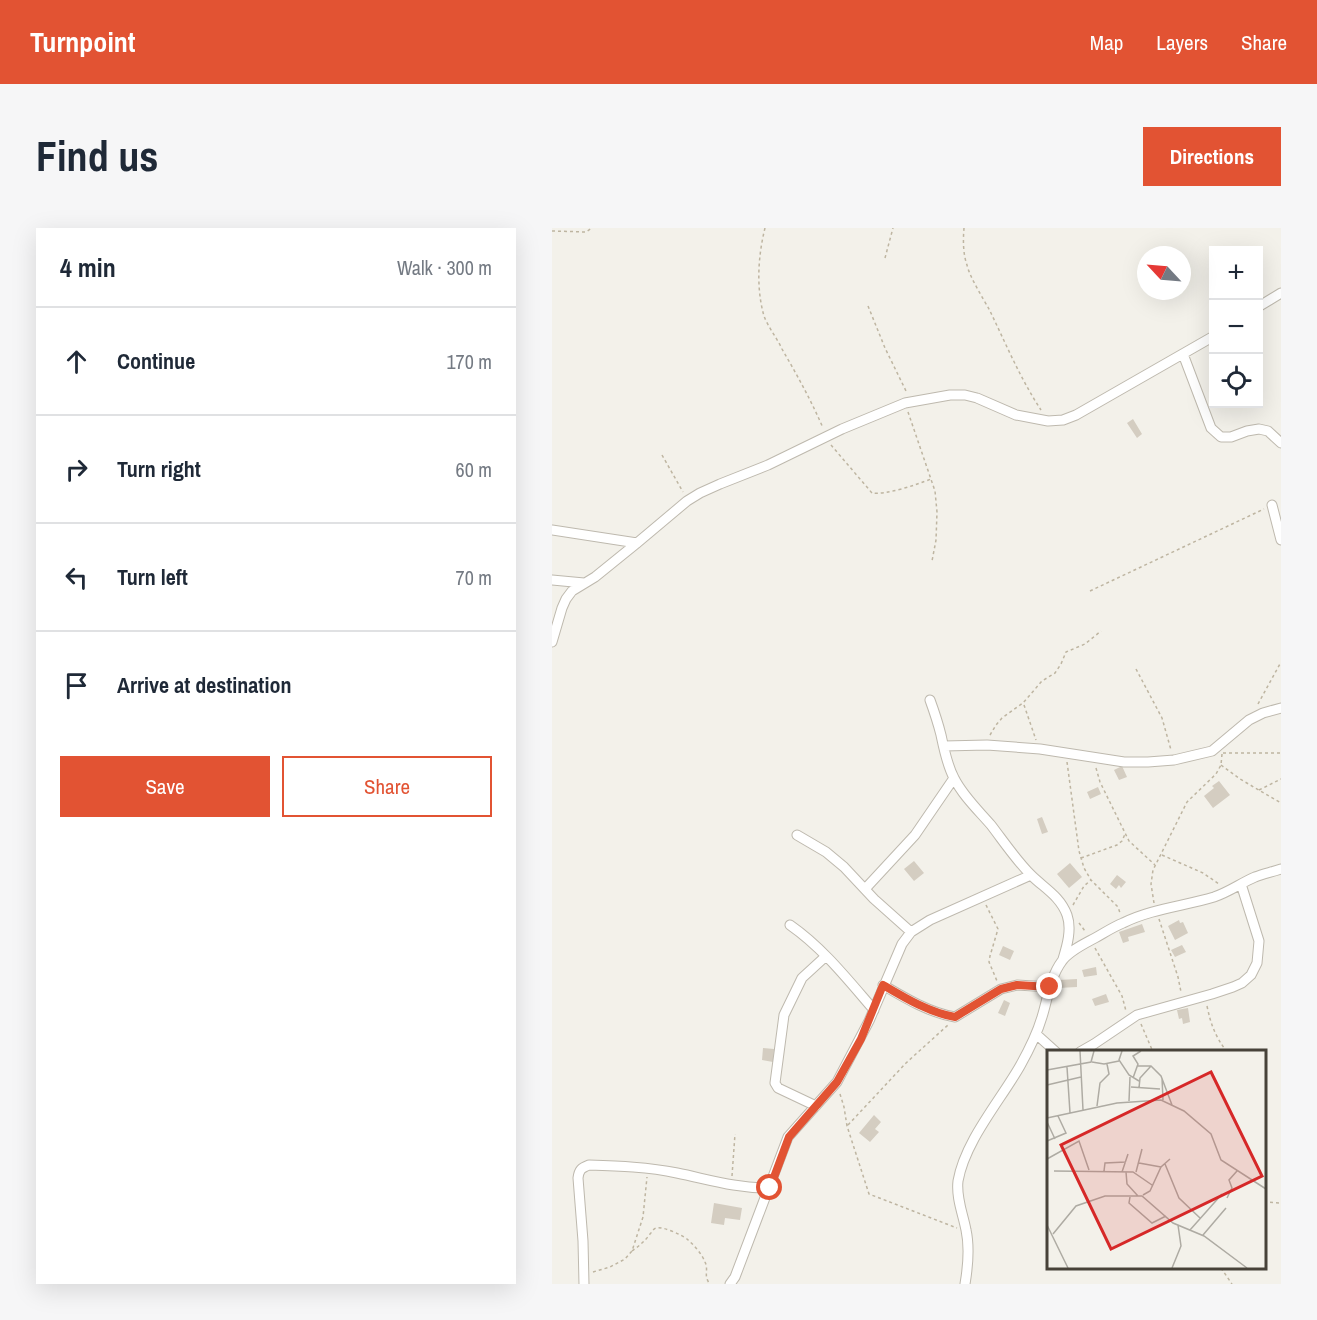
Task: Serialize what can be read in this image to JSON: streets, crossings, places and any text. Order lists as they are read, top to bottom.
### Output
{
  "north": "top left",
  "page": {
    "header": "Turnpoint",
    "nav": ["Map", "Layers", "Share"],
    "buttons": [
      "Directions",
      ["Save", "Share"]
    ],
    "title": "Find us",
    "heading": ["4 min", "Walk · 300 m"],
    "map_buttons": ["+", "−"],
    "list": [
      ["Continue", "170 m"],
      ["Turn right", "60 m"],
      ["Turn left", "70 m"],
      "Arrive at destination"
    ]
  }
}
